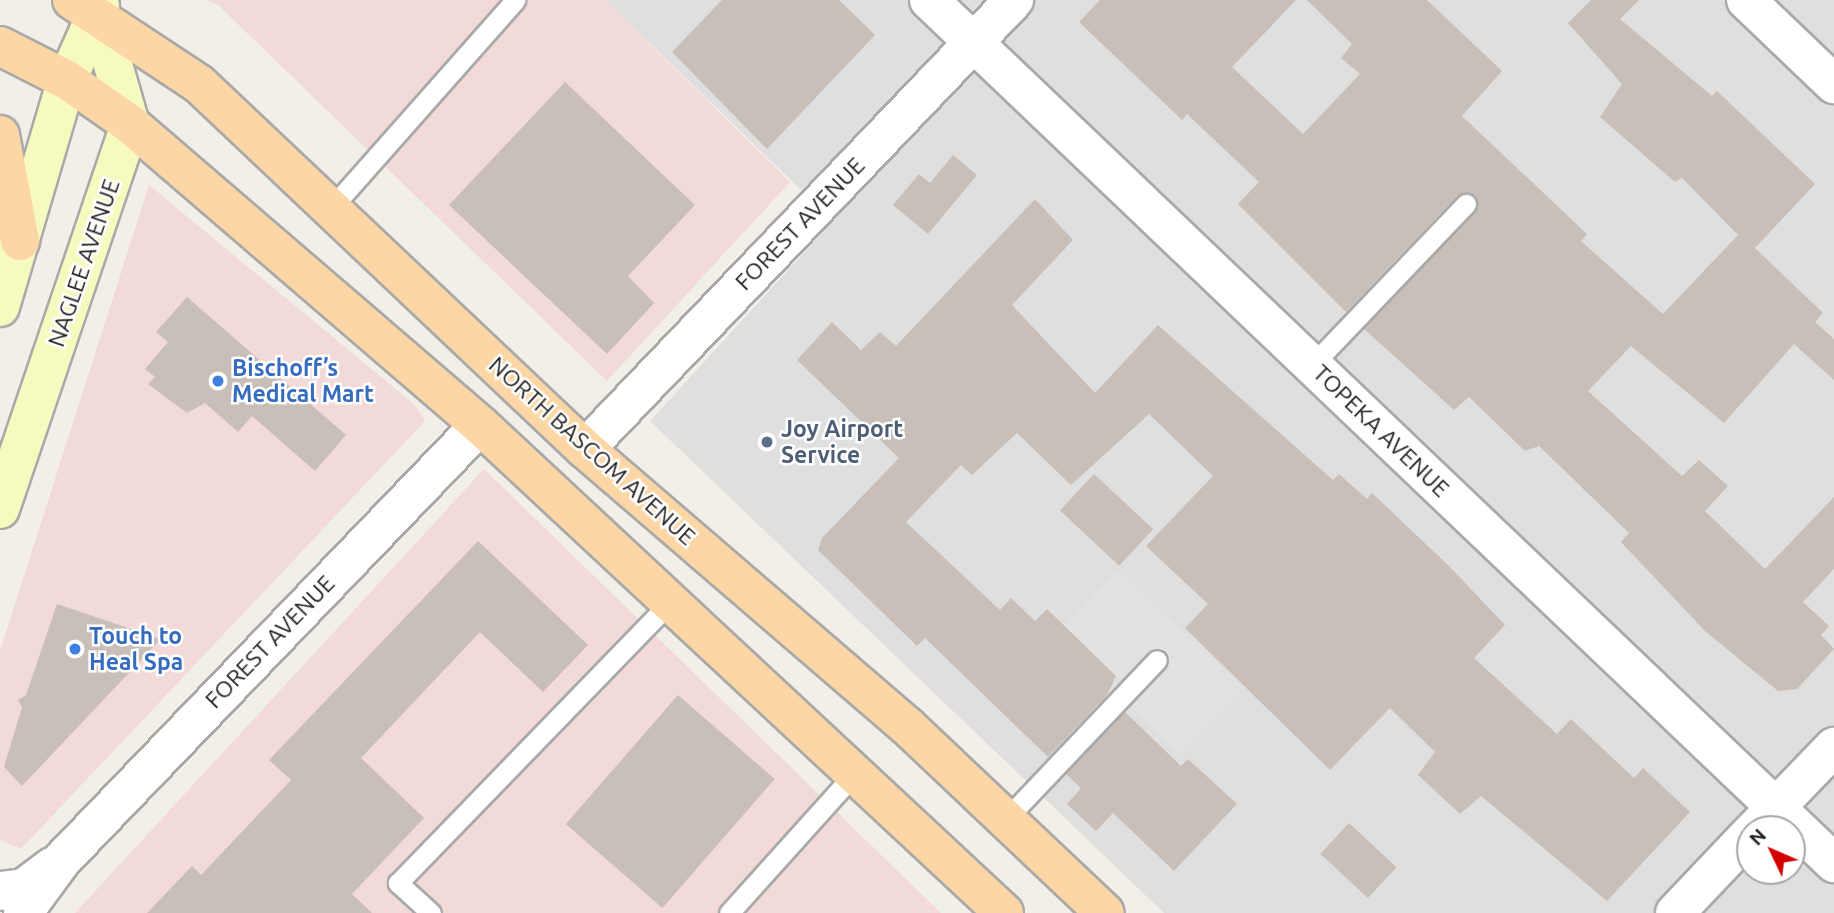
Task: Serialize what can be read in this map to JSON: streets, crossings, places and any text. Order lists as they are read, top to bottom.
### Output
{
  "streets": {
    "main road": ["NAGLEE AVENUE", "NORTH BASCOM AVENUE"],
    "street": ["FOREST AVENUE", "TOPEKA AVENUE"]
  },
  "crossings": [
    ["FOREST AVENUE", "TOPEKA AVENUE"],
    ["FOREST AVENUE", "NORTH BASCOM AVENUE"]
  ],
  "places": ["Bischoff’s Medical Mart", "Joy Airport Service", "Touch to Heal Spa"],
  "north": "top left"
}
